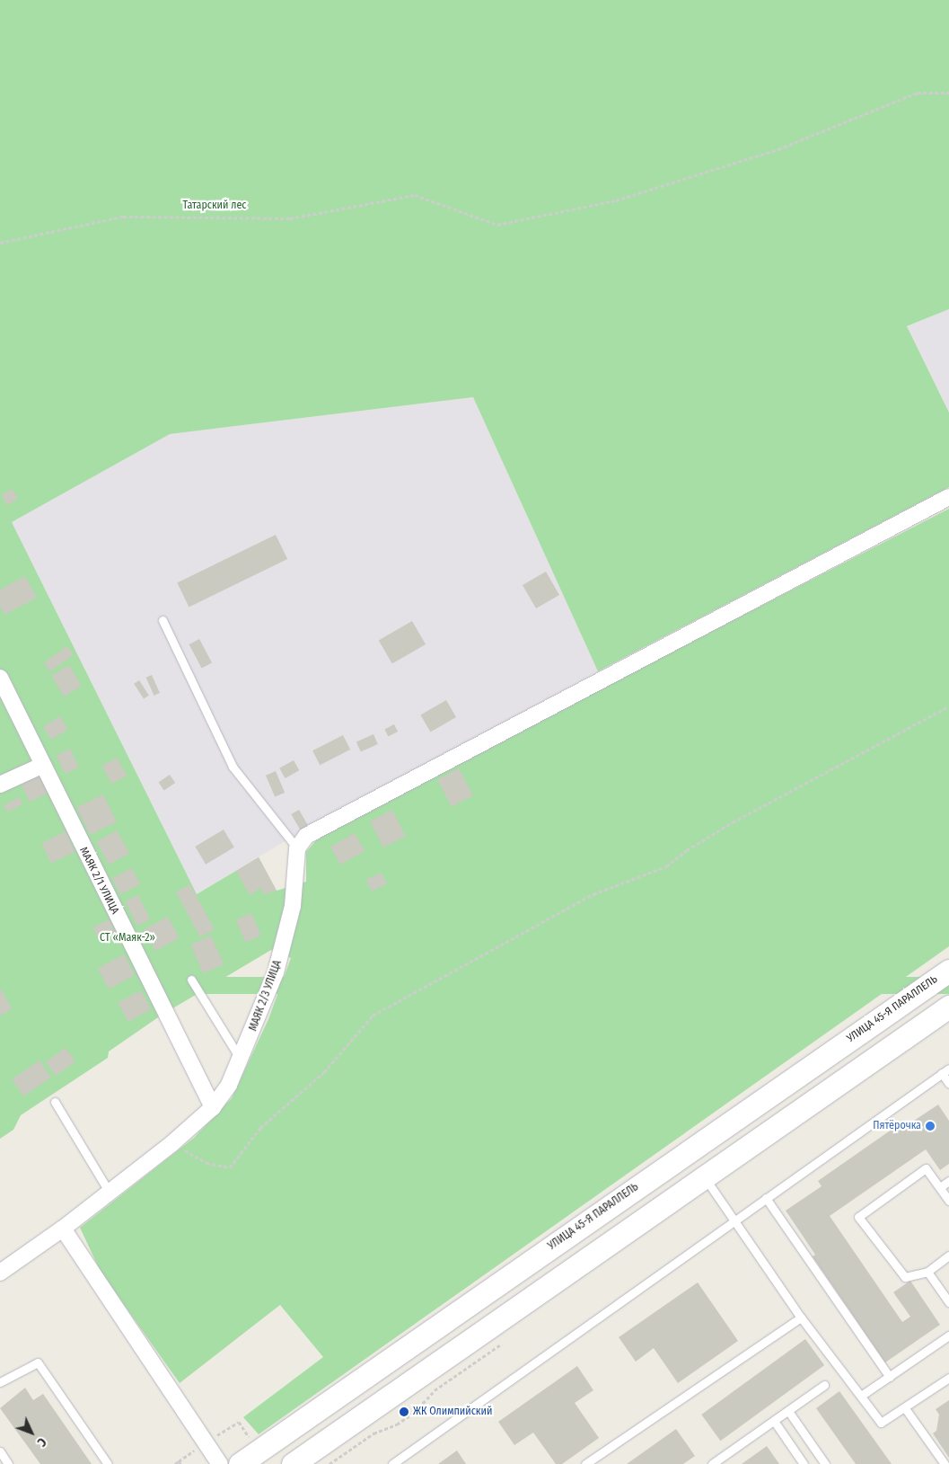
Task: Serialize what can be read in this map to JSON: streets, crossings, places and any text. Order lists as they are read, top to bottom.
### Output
{
  "streets": {
    "main road": ["УЛИЦА 45-Я ПАРАЛЛЕЛЬ"],
    "street": ["МАЯК 2/1 УЛИЦА", "МАЯК 2/3 УЛИЦА"]
  },
  "crossings": [
    ["МАЯК 2/1 УЛИЦА", "МАЯК 2/3 УЛИЦА"]
  ],
  "parks": ["Татарский лес", "СТ «Маяк-2»"],
  "places": ["Пятёрочка", "ЖК Олимпийский"],
  "north": "bottom right"
}
